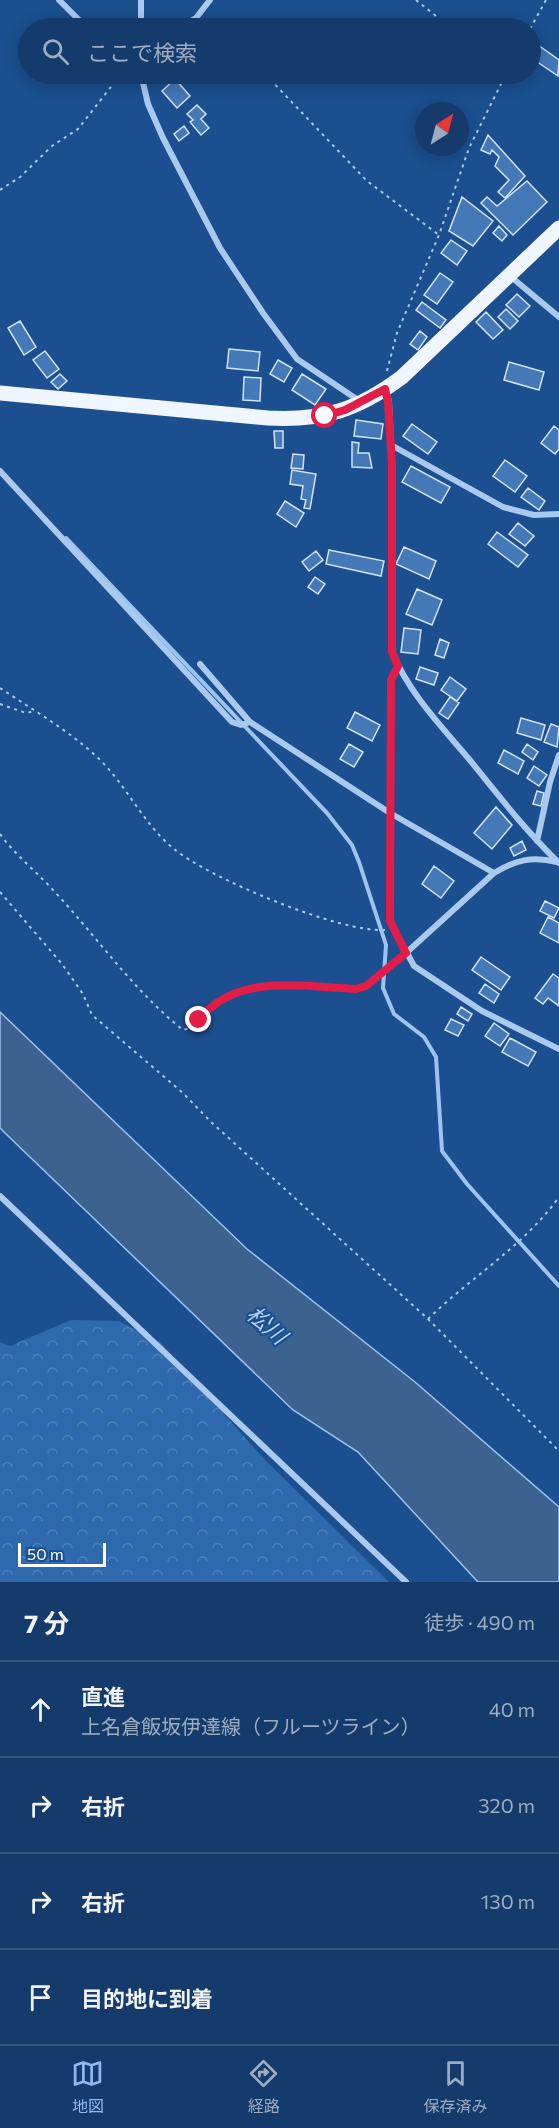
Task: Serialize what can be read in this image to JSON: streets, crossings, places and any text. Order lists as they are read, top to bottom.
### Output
{
  "water": ["松川"],
  "scale_bar": "50 m",
  "north": "top right",
  "page": {
    "search": "ここで検索",
    "scale": "50 m",
    "heading": ["7 分", "徒歩 · 490 m"],
    "list": [
      ["直進", "上名倉飯坂伊達線（フルーツライン）", "40 m"],
      ["右折", "320 m"],
      ["右折", "130 m"],
      "目的地に到着"
    ],
    "nav": ["地図", "経路", "保存済み"]
  }
}
